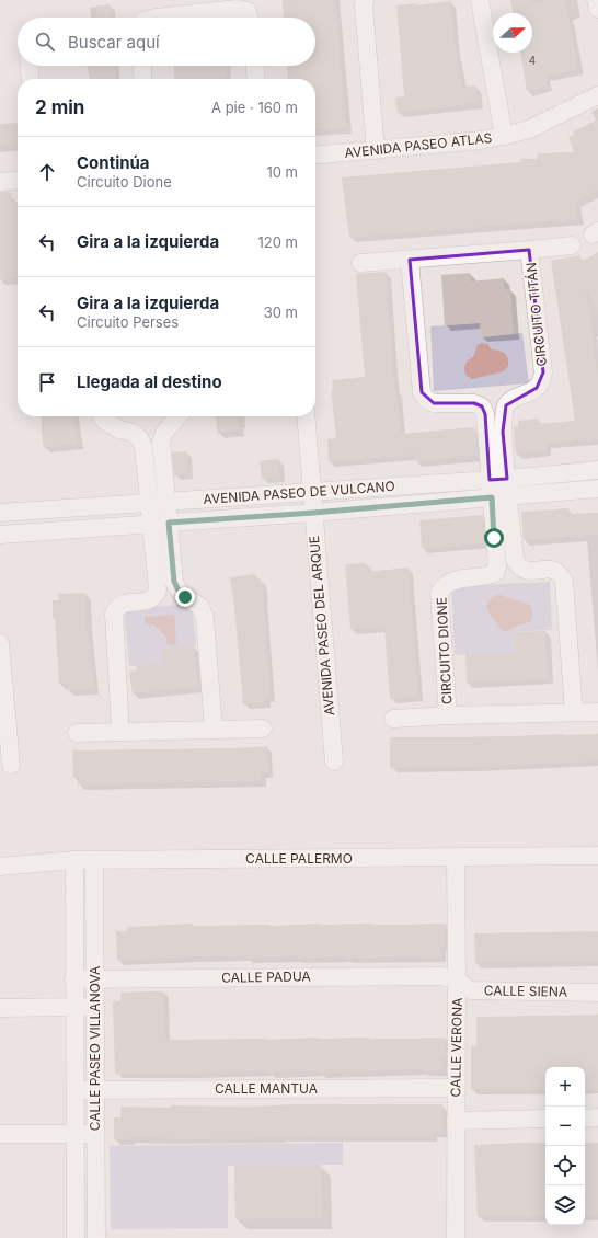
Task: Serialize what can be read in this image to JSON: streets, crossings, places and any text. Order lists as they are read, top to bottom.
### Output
{
  "streets": {
    "street": [
      "AVENIDA PASEO ATLAS",
      "CIRCUITO TITÁN",
      "AVENIDA PASEO DE VULCANO",
      "AVENIDA PASEO DEL ARQUE",
      "CIRCUITO DIONE",
      "CALLE PALERMO",
      "CALLE PADUA",
      "CALLE SIENA",
      "CALLE VERONA",
      "CALLE PASEO VILLANOVA",
      "CALLE MANTUA"
    ]
  },
  "crossings": [
    ["CIRCUITO TITÁN", "AVENIDA PASEO DE VULCANO"],
    ["AVENIDA PASEO DE VULCANO", "AVENIDA PASEO DEL ARQUE"],
    ["AVENIDA PASEO DE VULCANO", "CIRCUITO DIONE"],
    ["CALLE PALERMO", "CALLE VERONA"],
    ["CALLE PALERMO", "CALLE PASEO VILLANOVA"],
    ["CALLE PADUA", "CALLE SIENA"],
    ["CALLE PADUA", "CALLE VERONA"],
    ["CALLE PADUA", "CALLE PASEO VILLANOVA"],
    ["CALLE SIENA", "CALLE VERONA"],
    ["CALLE VERONA", "CALLE MANTUA"],
    ["CALLE PASEO VILLANOVA", "CALLE MANTUA"]
  ],
  "house_numbers": ["4"],
  "north": "right",
  "page": {
    "search": "Buscar aquí",
    "heading": ["2 min", "A pie · 160 m"],
    "list": [
      ["Continúa", "Circuito Dione", "10 m"],
      ["Gira a la izquierda", "120 m"],
      ["Gira a la izquierda", "Circuito Perses", "30 m"],
      "Llegada al destino"
    ],
    "map_buttons": ["+", "−"]
  }
}
